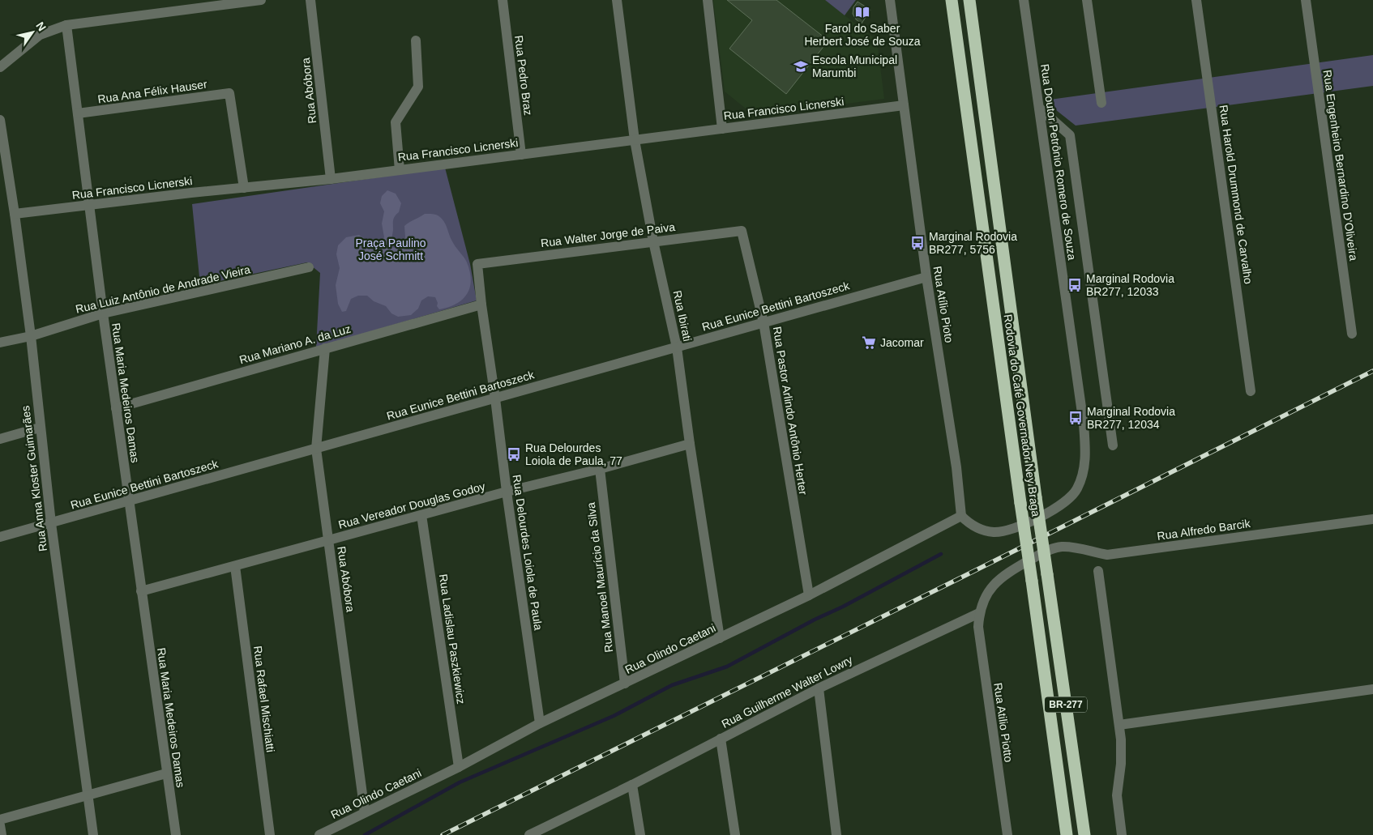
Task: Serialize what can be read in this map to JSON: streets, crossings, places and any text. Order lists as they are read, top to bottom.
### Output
{
  "streets": {
    "highway": ["Rodovia do Café Governador Ney Braga", "BR-277"],
    "street": [
      "Rua Pedro Braz",
      "Rua Abóbora",
      "Rua Ana Félix Hauser",
      "Rua Francisco Licnerski",
      "Rua Doutor Petrônio Romero de Souza",
      "Rua Engenheiro Bernardino D'Oliveira",
      "Rua Harold Drummond de Carvalho",
      "Rua Walter Jorge de Paiva",
      "Rua Luiz Antônio de Andrade Vieira",
      "Rua Atílio Pioto",
      "Rua Eunice Bettini Bartoszeck",
      "Rua Ibirati",
      "Rua Mariano A. da Luz",
      "Rua Maria Medeiros Damas",
      "Rua Pastor Arlindo Antônio Herter",
      "Rua Anna Kloster Guimarães",
      "Rua Vereador Douglas Godoy",
      "Rua Alfredo Barcik",
      "Rua Delourdes Loiola de Paula",
      "Rua Manoel Maurício da Silva",
      "Rua Ladislau Paszkiewicz",
      "Rua Olindo Caetani",
      "Rua Guilherme Walter Lowry",
      "Rua Rafael Mischiatti",
      "Rua Atilio Piotto"
    ]
  },
  "crossings": [
    ["Rua Pedro Braz", "Rua Francisco Licnerski"],
    ["Rua Abóbora", "Rua Francisco Licnerski"],
    ["Rua Abóbora", "Rua Eunice Bettini Bartoszeck"],
    ["Rua Abóbora", "Rua Mariano A. da Luz"],
    ["Rua Abóbora", "Rua Vereador Douglas Godoy"],
    ["Rua Abóbora", "Rua Olindo Caetani"],
    ["Rua Ana Félix Hauser", "Rua Francisco Licnerski"],
    ["Rua Ana Félix Hauser", "Rua Maria Medeiros Damas"],
    ["Rua Francisco Licnerski", "Rua Atílio Pioto"],
    ["Rua Francisco Licnerski", "Rua Ibirati"],
    ["Rua Francisco Licnerski", "Rua Maria Medeiros Damas"],
    ["Rua Francisco Licnerski", "Rua Anna Kloster Guimarães"],
    ["Rua Doutor Petrônio Romero de Souza", "Rua Atílio Pioto"],
    ["Rua Doutor Petrônio Romero de Souza", "Rua Olindo Caetani"],
    ["Rua Walter Jorge de Paiva", "Rua Ibirati"],
    ["Rua Walter Jorge de Paiva", "Rua Pastor Arlindo Antônio Herter"],
    ["Rua Walter Jorge de Paiva", "Rua Delourdes Loiola de Paula"],
    ["Rua Luiz Antônio de Andrade Vieira", "Rua Maria Medeiros Damas"],
    ["Rua Luiz Antônio de Andrade Vieira", "Rua Anna Kloster Guimarães"],
    ["Rua Atílio Pioto", "Rua Eunice Bettini Bartoszeck"],
    ["Rua Atílio Pioto", "Rua Olindo Caetani"],
    ["Rua Eunice Bettini Bartoszeck", "Rua Ibirati"],
    ["Rua Eunice Bettini Bartoszeck", "Rua Maria Medeiros Damas"],
    ["Rua Eunice Bettini Bartoszeck", "Rua Pastor Arlindo Antônio Herter"],
    ["Rua Eunice Bettini Bartoszeck", "Rua Anna Kloster Guimarães"],
    ["Rua Eunice Bettini Bartoszeck", "Rua Delourdes Loiola de Paula"],
    ["Rua Ibirati", "Rua Vereador Douglas Godoy"],
    ["Rua Ibirati", "Rua Olindo Caetani"],
    ["Rua Mariano A. da Luz", "Rua Maria Medeiros Damas"],
    ["Rua Mariano A. da Luz", "Rua Delourdes Loiola de Paula"],
    ["Rua Maria Medeiros Damas", "Rua Vereador Douglas Godoy"],
    ["Rua Pastor Arlindo Antônio Herter", "Rua Olindo Caetani"],
    ["Rua Vereador Douglas Godoy", "Rua Delourdes Loiola de Paula"],
    ["Rua Vereador Douglas Godoy", "Rua Manoel Maurício da Silva"],
    ["Rua Vereador Douglas Godoy", "Rua Ladislau Paszkiewicz"],
    ["Rua Vereador Douglas Godoy", "Rua Rafael Mischiatti"],
    ["Rua Alfredo Barcik", "Rua Guilherme Walter Lowry"],
    ["Rua Alfredo Barcik", "Rua Atilio Piotto"],
    ["Rua Delourdes Loiola de Paula", "Rua Olindo Caetani"],
    ["Rua Manoel Maurício da Silva", "Rua Olindo Caetani"],
    ["Rua Ladislau Paszkiewicz", "Rua Olindo Caetani"],
    ["Rua Guilherme Walter Lowry", "Rua Atilio Piotto"]
  ],
  "parks": ["Praça Paulino José Schmitt"],
  "places": {
    "library": ["Farol do Saber Herbert José de Souza"],
    "school or university": ["Escola Municipal Marumbi"],
    "bus stop": [
      "Marginal Rodovia BR277, 5756",
      "Marginal Rodovia BR277, 12033",
      "Marginal Rodovia BR277, 12034",
      "Rua Delourdes Loiola de Paula, 77"
    ],
    "supermarket": ["Jacomar"]
  },
  "north": "top right"
}
